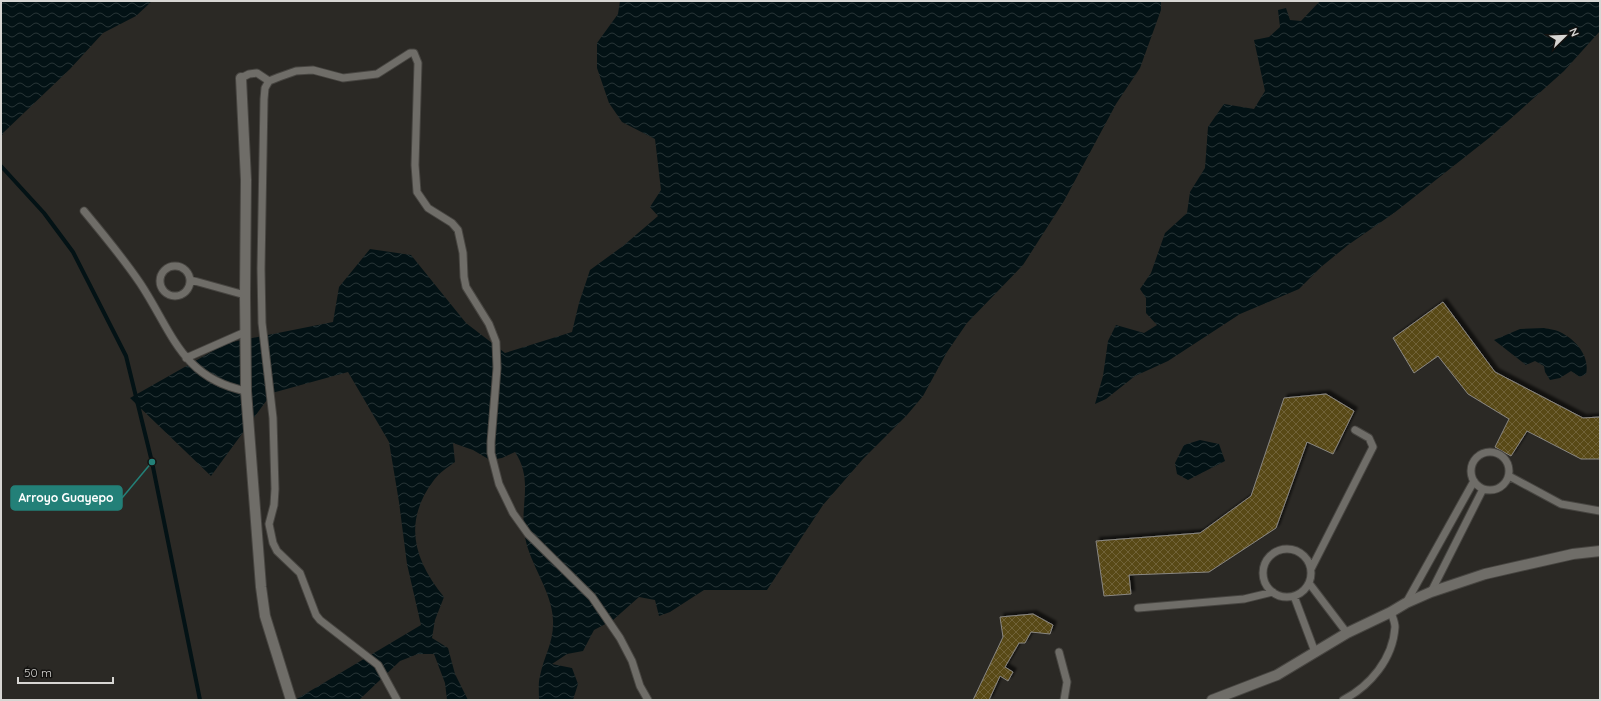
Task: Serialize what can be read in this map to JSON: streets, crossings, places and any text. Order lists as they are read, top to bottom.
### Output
{
  "places": ["Arroyo Guayepo"],
  "scale_bar": "50 m",
  "north": "top right"
}
